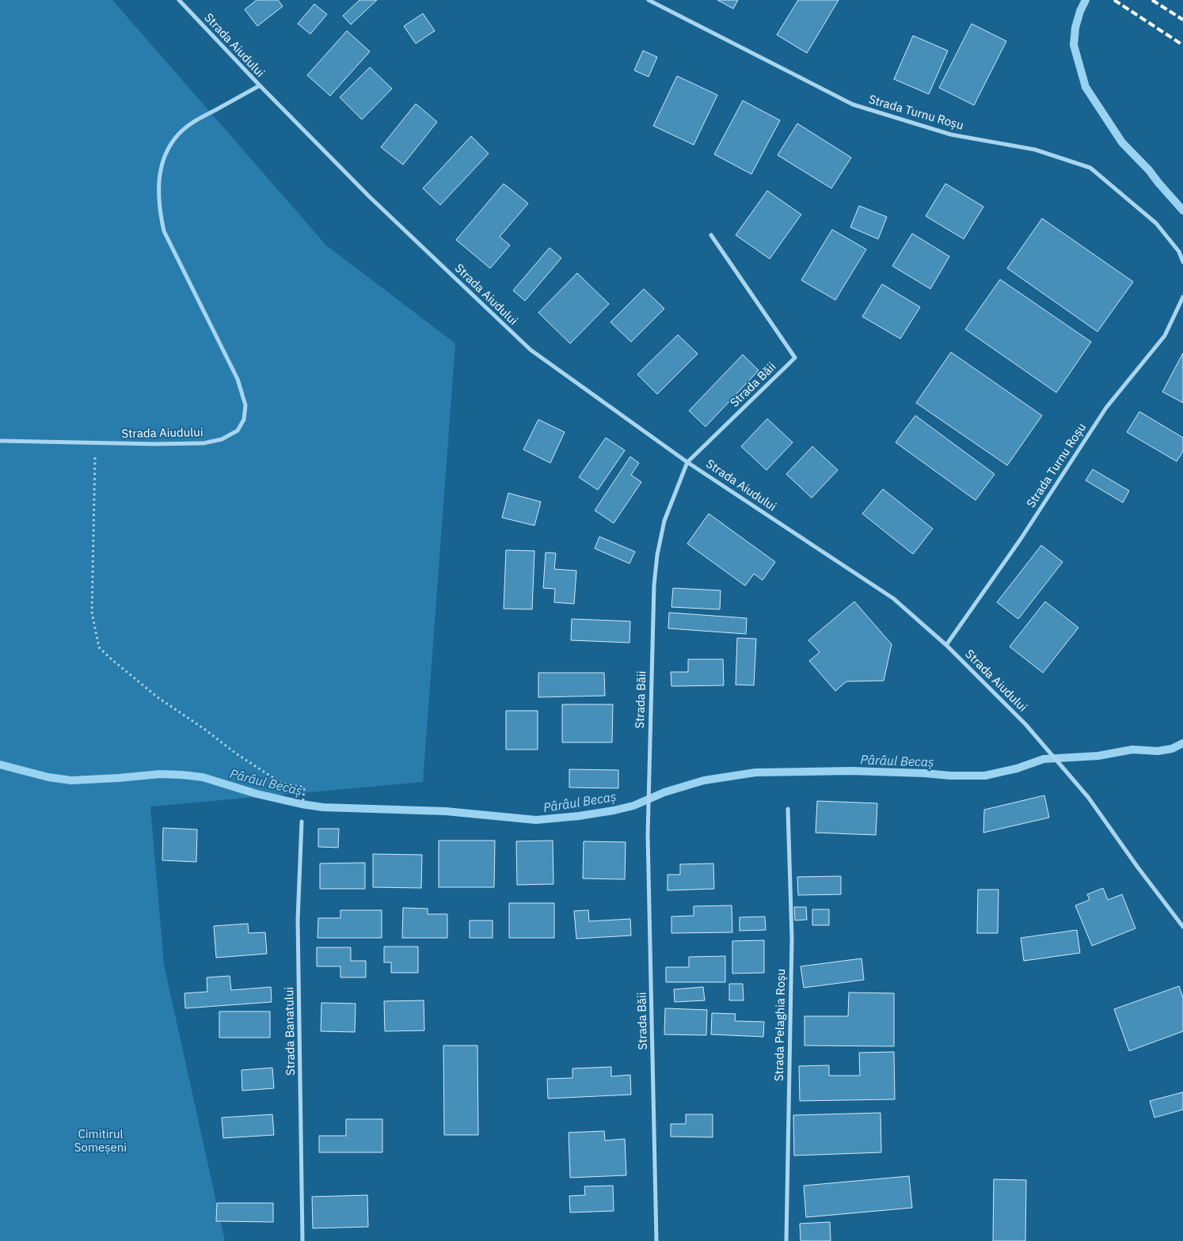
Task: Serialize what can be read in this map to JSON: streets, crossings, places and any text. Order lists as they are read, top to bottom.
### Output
{
  "streets": {
    "street": [
      "Strada Aiudului",
      "Strada Turnu Roșu",
      "Strada Băii",
      "Strada Pelaghia Roșu",
      "Strada Banatului"
    ]
  },
  "crossings": [
    ["Strada Aiudului", "Strada Turnu Roșu"],
    ["Strada Aiudului", "Strada Băii"]
  ],
  "water": ["Pârâul Becaș"],
  "parks": ["Cimitirul Someșeni"]
}
